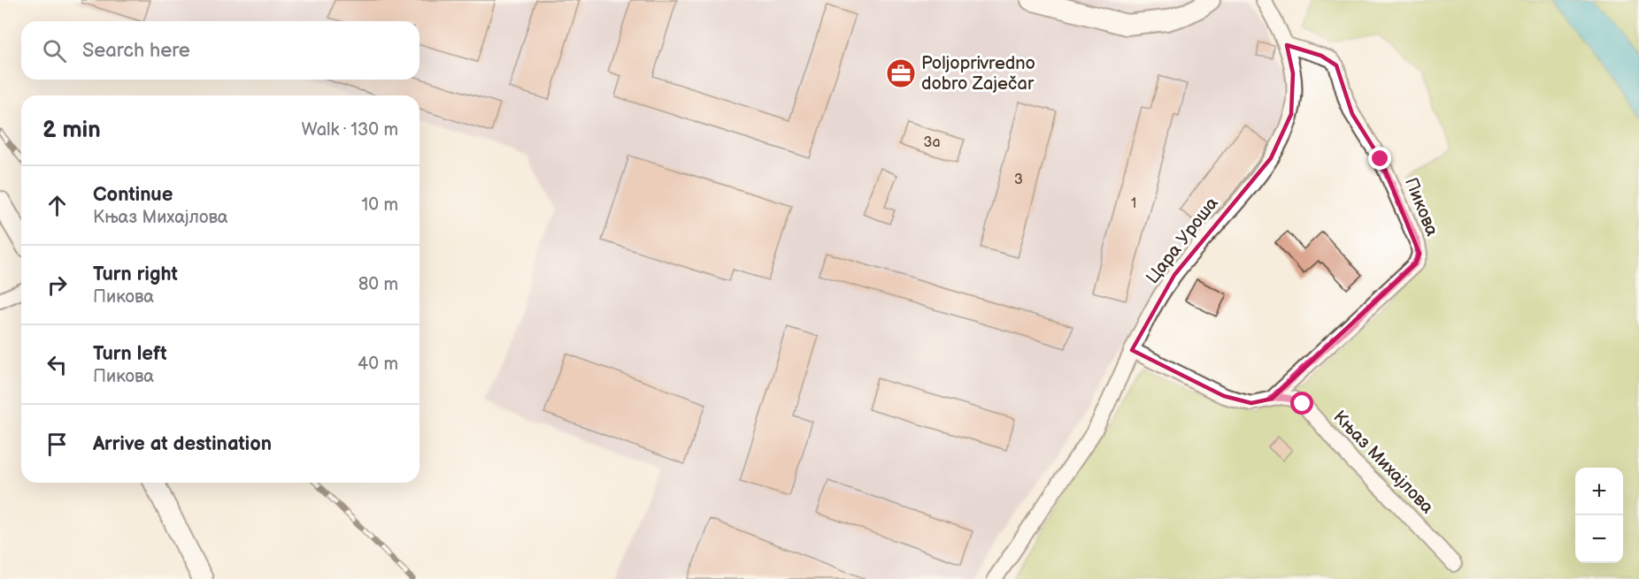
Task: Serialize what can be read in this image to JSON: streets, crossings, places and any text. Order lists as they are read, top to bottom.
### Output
{
  "streets": {
    "street": ["Пикова", "Цара Уроша", "Књаз Михајлова"]
  },
  "crossings": [
    ["Пикова", "Цара Уроша"],
    ["Пикова", "Књаз Михајлова"],
    ["Цара Уроша", "Књаз Михајлова"]
  ],
  "places": {
    "office": ["Poljoprivredno dobro Zaječar"]
  },
  "house_numbers": ["3a", "3", "1"],
  "page": {
    "search": "Search here",
    "heading": ["2 min", "Walk · 130 m"],
    "list": [
      ["Continue", "Књаз Михајлова", "10 m"],
      ["Turn right", "Пикова", "80 m"],
      ["Turn left", "Пикова", "40 m"],
      "Arrive at destination"
    ],
    "map_buttons": ["+", "−"]
  }
}
